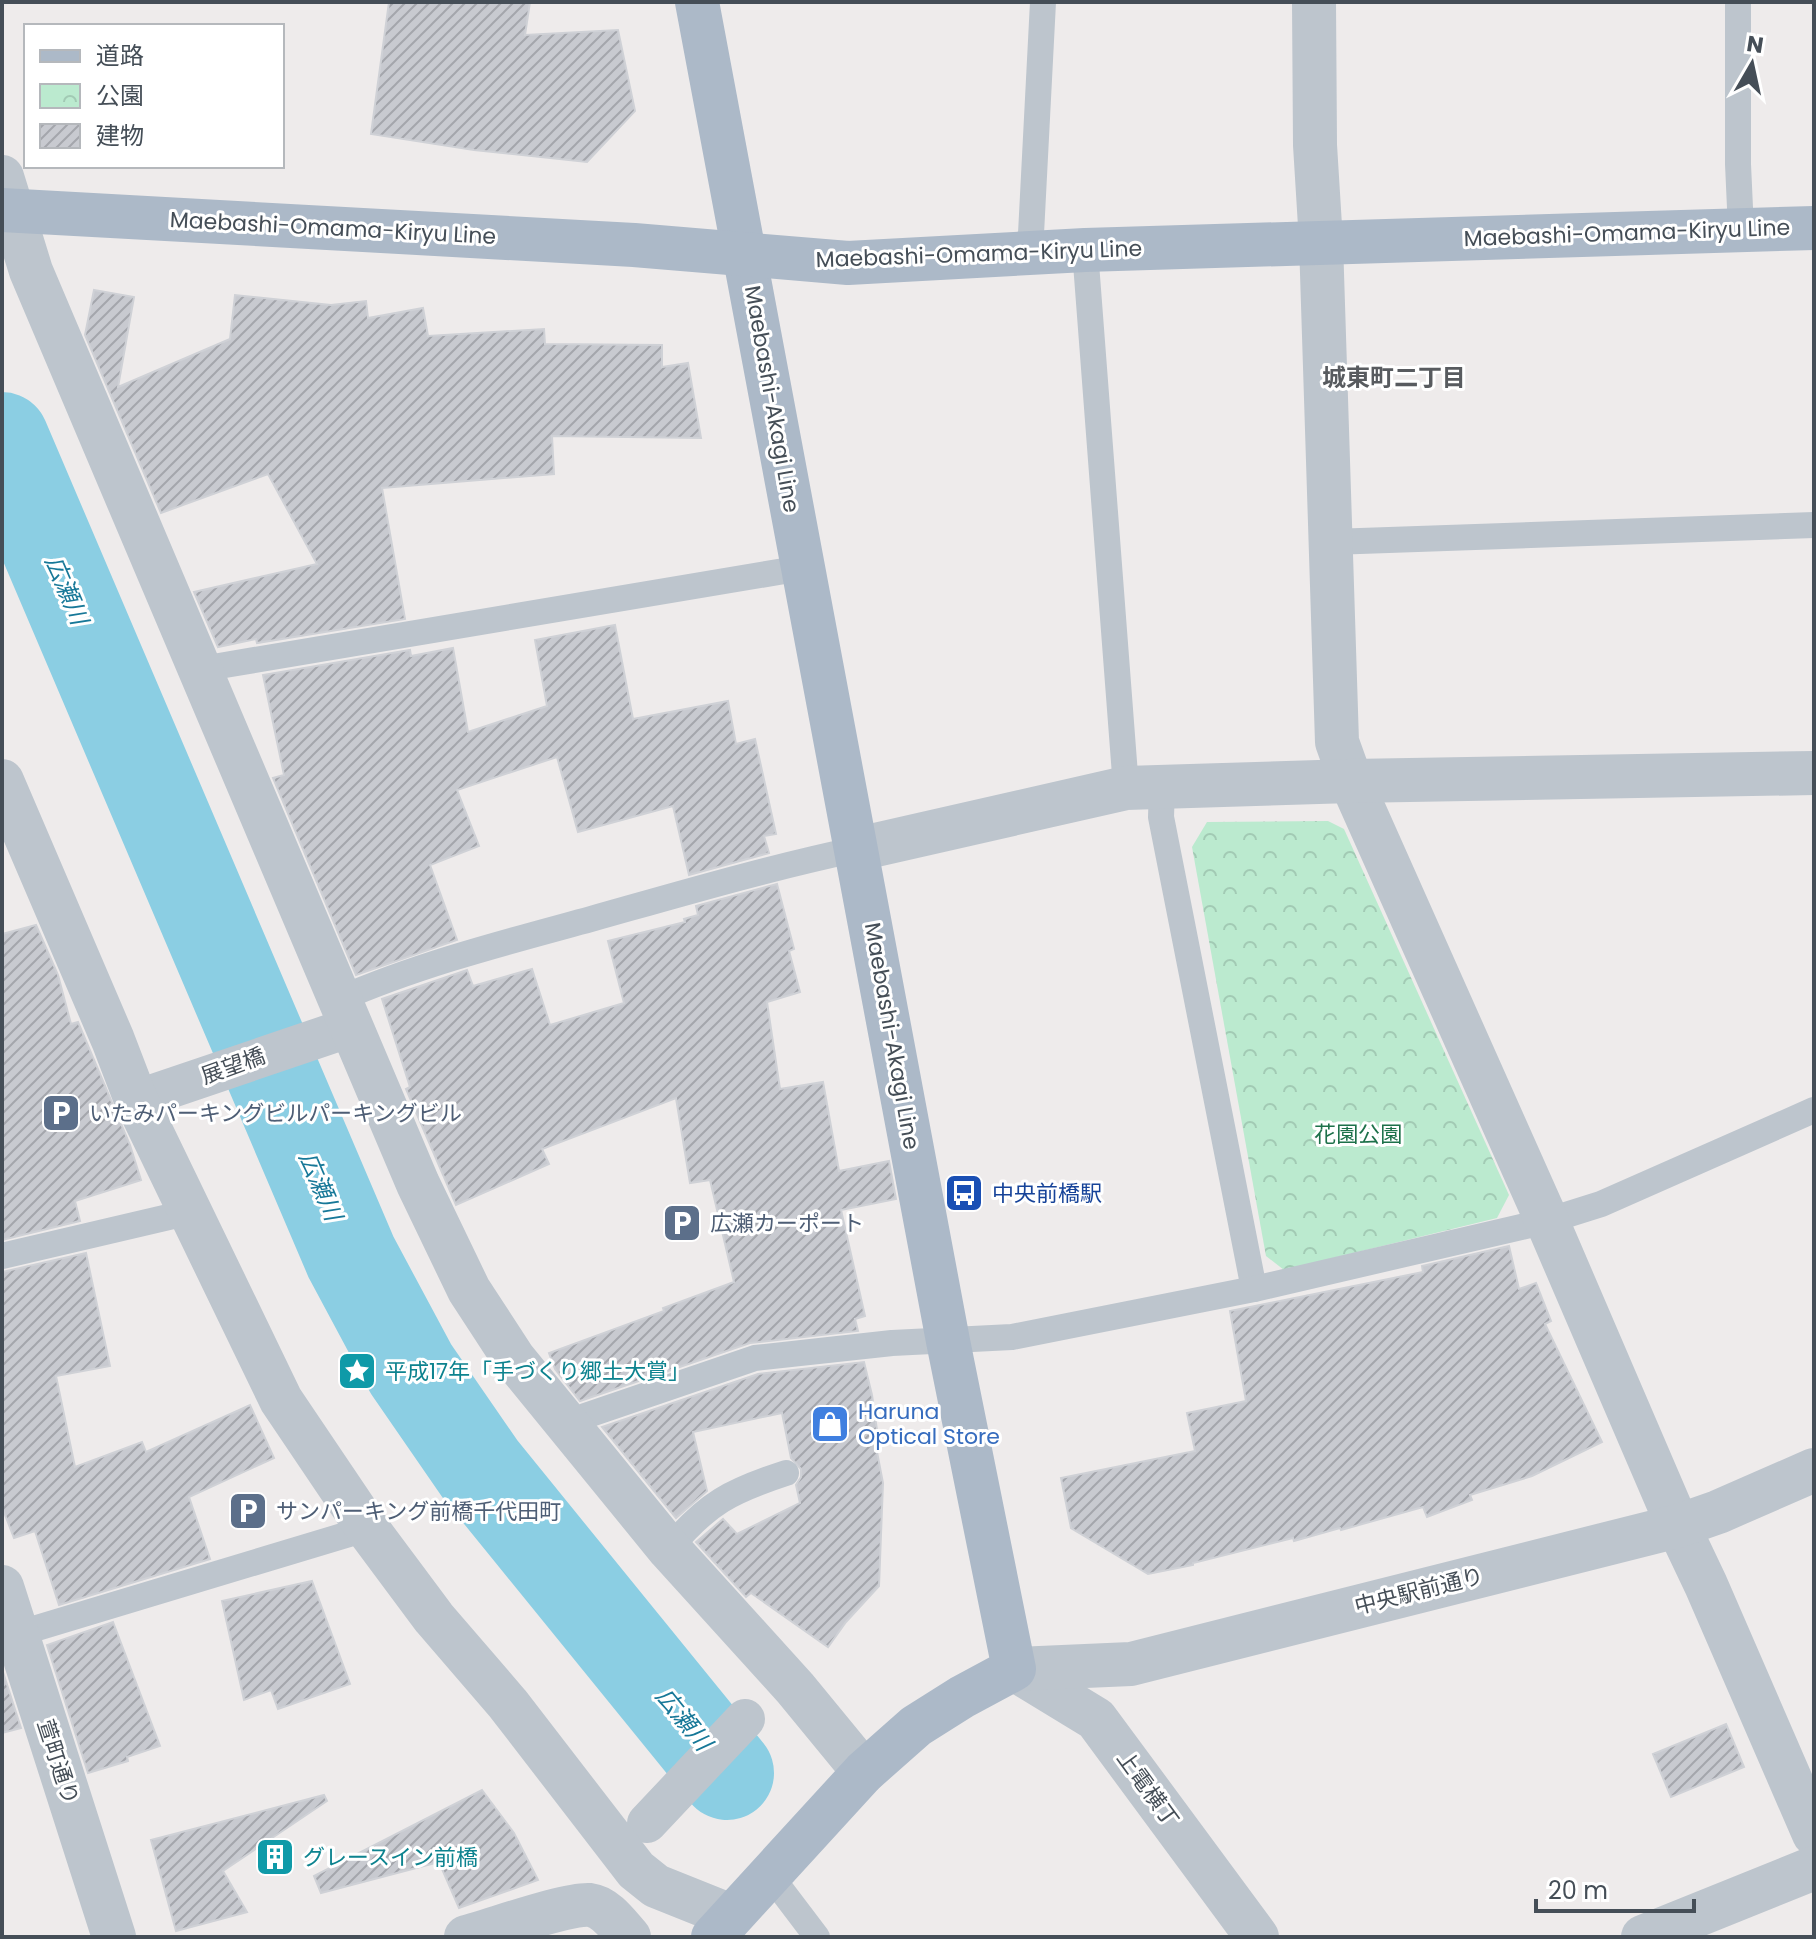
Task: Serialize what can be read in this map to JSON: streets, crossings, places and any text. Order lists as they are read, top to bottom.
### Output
{
  "streets": {
    "main road": ["Maebashi-Omama-Kiryu Line", "Maebashi-Akagi Line"],
    "street": [
      "展望橋",
      "中央駅前通り",
      "萱町通り",
      "上電横丁"
    ]
  },
  "crossings": [
    ["Maebashi-Omama-Kiryu Line", "Maebashi-Akagi Line"],
    ["Maebashi-Akagi Line", "中央駅前通り"],
    ["Maebashi-Akagi Line", "上電横丁"],
    ["中央駅前通り", "上電横丁"]
  ],
  "districts": ["城東町二丁目"],
  "water": ["広瀬川"],
  "parks": ["花園公園"],
  "places": {
    "parking": ["いたみパーキングビルパーキングビル", "広瀬カーポート", "サンパーキング前橋千代田町"],
    "bus stop": ["中央前橋駅"],
    "place": ["平成17年「手づくり郷土大賞」"],
    "shop": ["Haruna Optical Store"],
    "building": ["グレースイン前橋"]
  },
  "legend": ["道路", "公園", "建物"],
  "scale_bar": "20 m",
  "north": "top"
}
